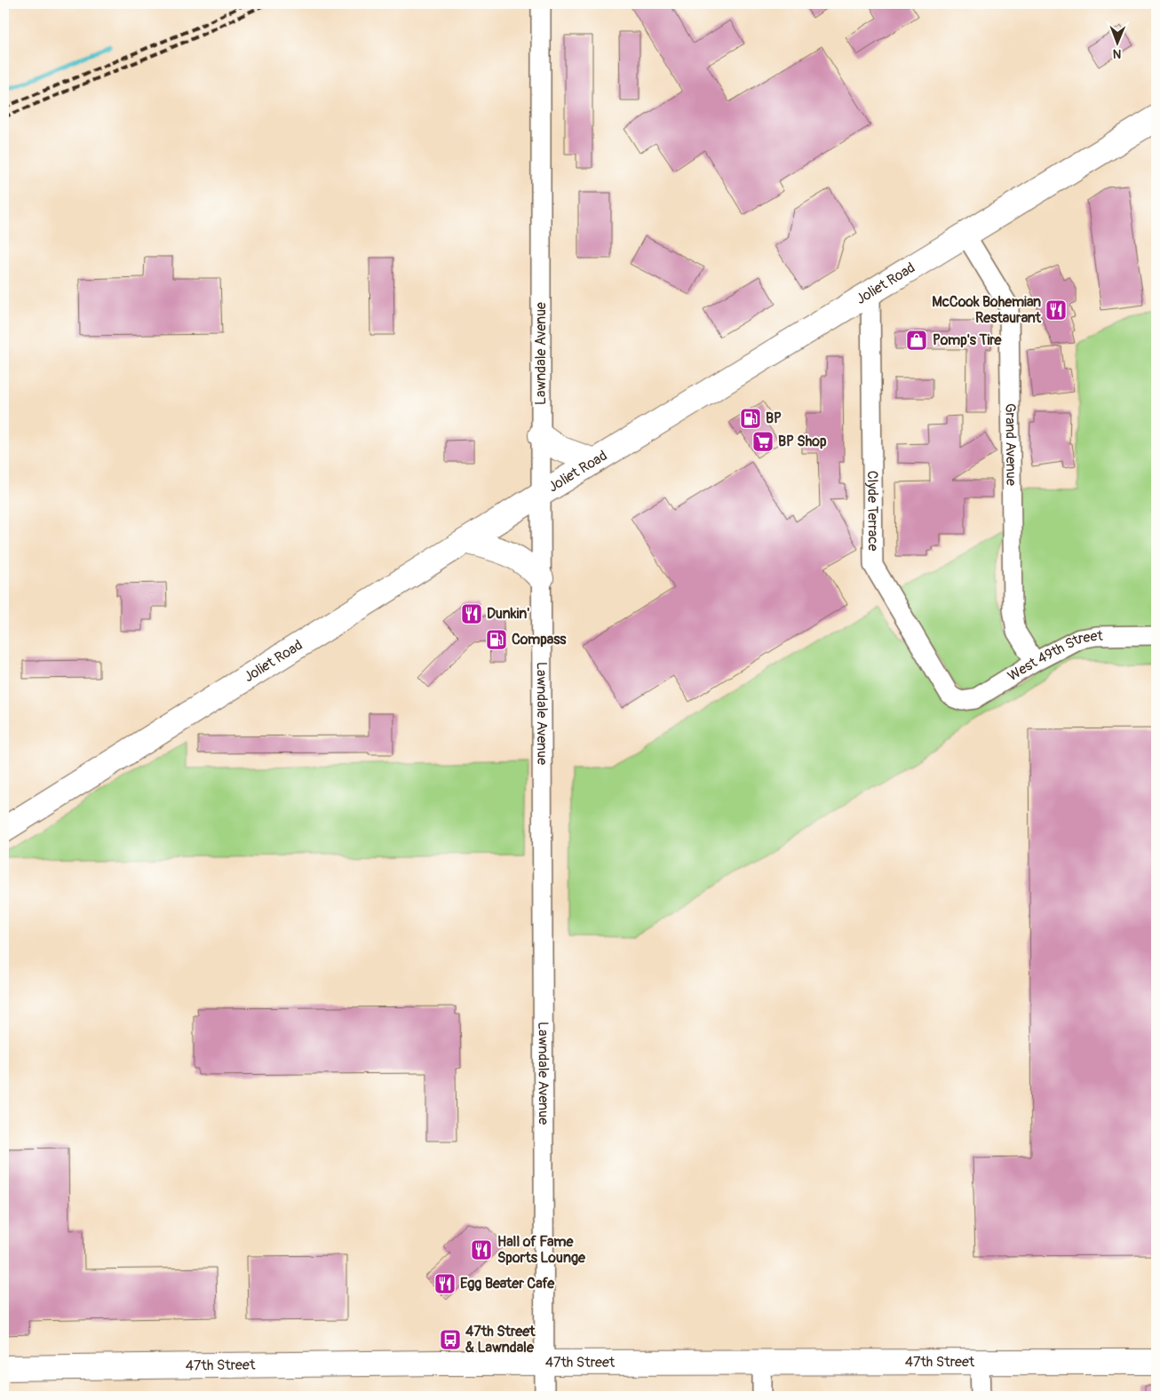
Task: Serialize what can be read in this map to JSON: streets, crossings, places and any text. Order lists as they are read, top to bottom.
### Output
{
  "streets": {
    "main road": ["Joliet Road", "47th Street"],
    "street": [
      "Lawndale Avenue",
      "Grand Avenue",
      "Clyde Terrace",
      "West 49th Street"
    ]
  },
  "crossings": [
    ["Joliet Road", "Lawndale Avenue"],
    ["Joliet Road", "Grand Avenue"],
    ["Joliet Road", "Clyde Terrace"],
    ["Lawndale Avenue", "47th Street"],
    ["Grand Avenue", "West 49th Street"],
    ["Clyde Terrace", "West 49th Street"]
  ],
  "places": {
    "restaurant": [
      "McCook Bohemian Restaurant",
      "Dunkin'",
      "Hall of Fame Sports Lounge",
      "Egg Beater Cafe"
    ],
    "shop": ["Pomp's Tire"],
    "fuel station": ["BP", "Compass"],
    "supermarket": ["BP Shop"],
    "bus stop": ["47th Street & Lawndale"]
  },
  "north": "bottom"
}
